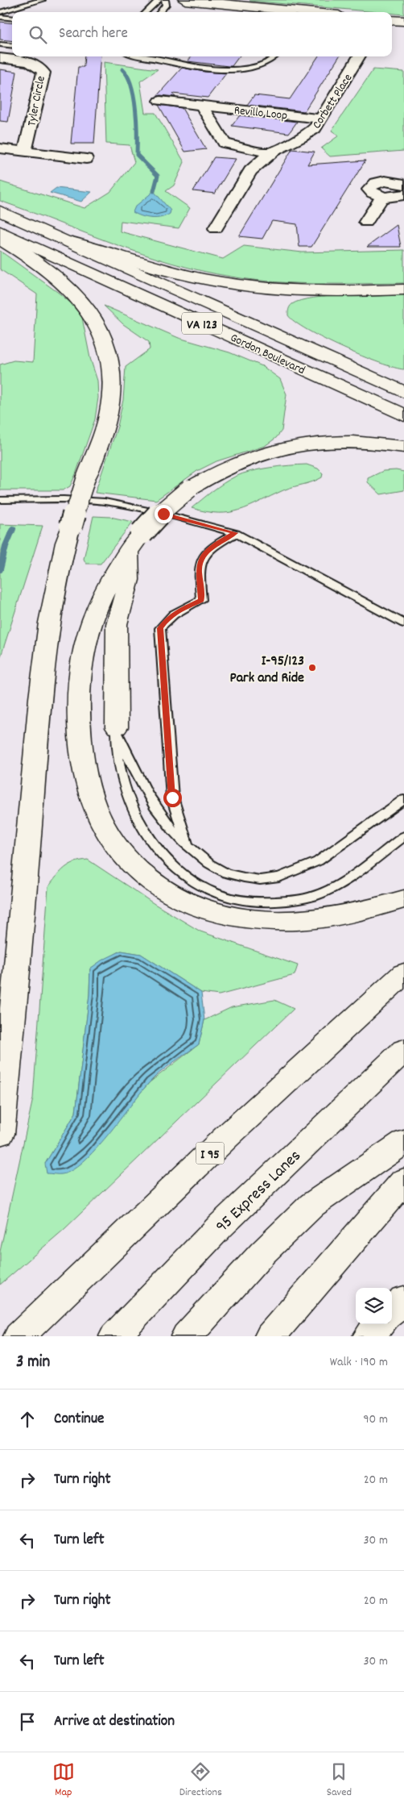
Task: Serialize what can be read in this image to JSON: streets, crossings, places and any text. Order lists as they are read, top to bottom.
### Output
{
  "streets": {
    "main road": [
      "VA 123",
      "Gordon Boulevard",
      "I 95",
      "95 Express Lanes"
    ],
    "street": ["Tyler Circle", "Corbett Place", "Revillo Loop"]
  },
  "crossings": [
    ["Corbett Place", "Revillo Loop"]
  ],
  "places": ["I-95/123 Park and Ride"],
  "page": {
    "search": "Search here",
    "heading": ["3 min", "Walk · 190 m"],
    "list": [
      ["Continue", "90 m"],
      ["Turn right", "20 m"],
      ["Turn left", "30 m"],
      ["Turn right", "20 m"],
      ["Turn left", "30 m"],
      "Arrive at destination"
    ],
    "nav": ["Map", "Directions", "Saved"]
  }
}
